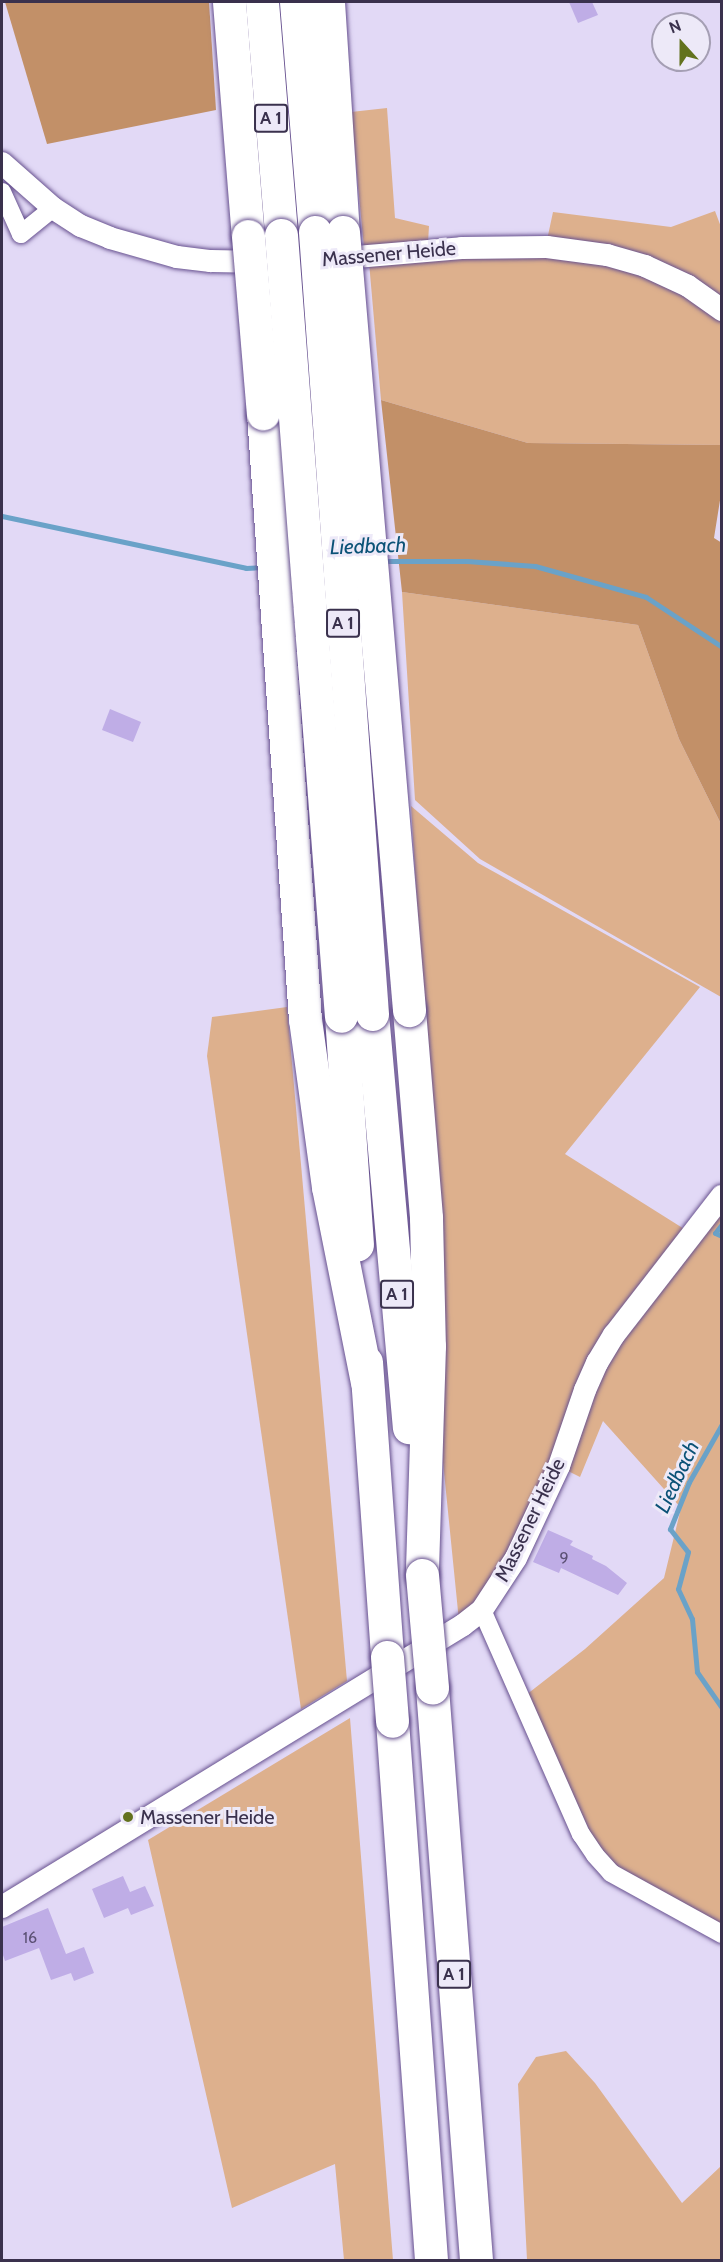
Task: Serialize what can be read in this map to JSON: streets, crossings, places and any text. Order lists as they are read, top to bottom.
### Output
{
  "streets": {
    "highway": ["A 1"],
    "street": ["Massener Heide"]
  },
  "water": ["Liedbach"],
  "places": ["Massener Heide"],
  "house_numbers": ["9", "16"],
  "north": "top"
}
